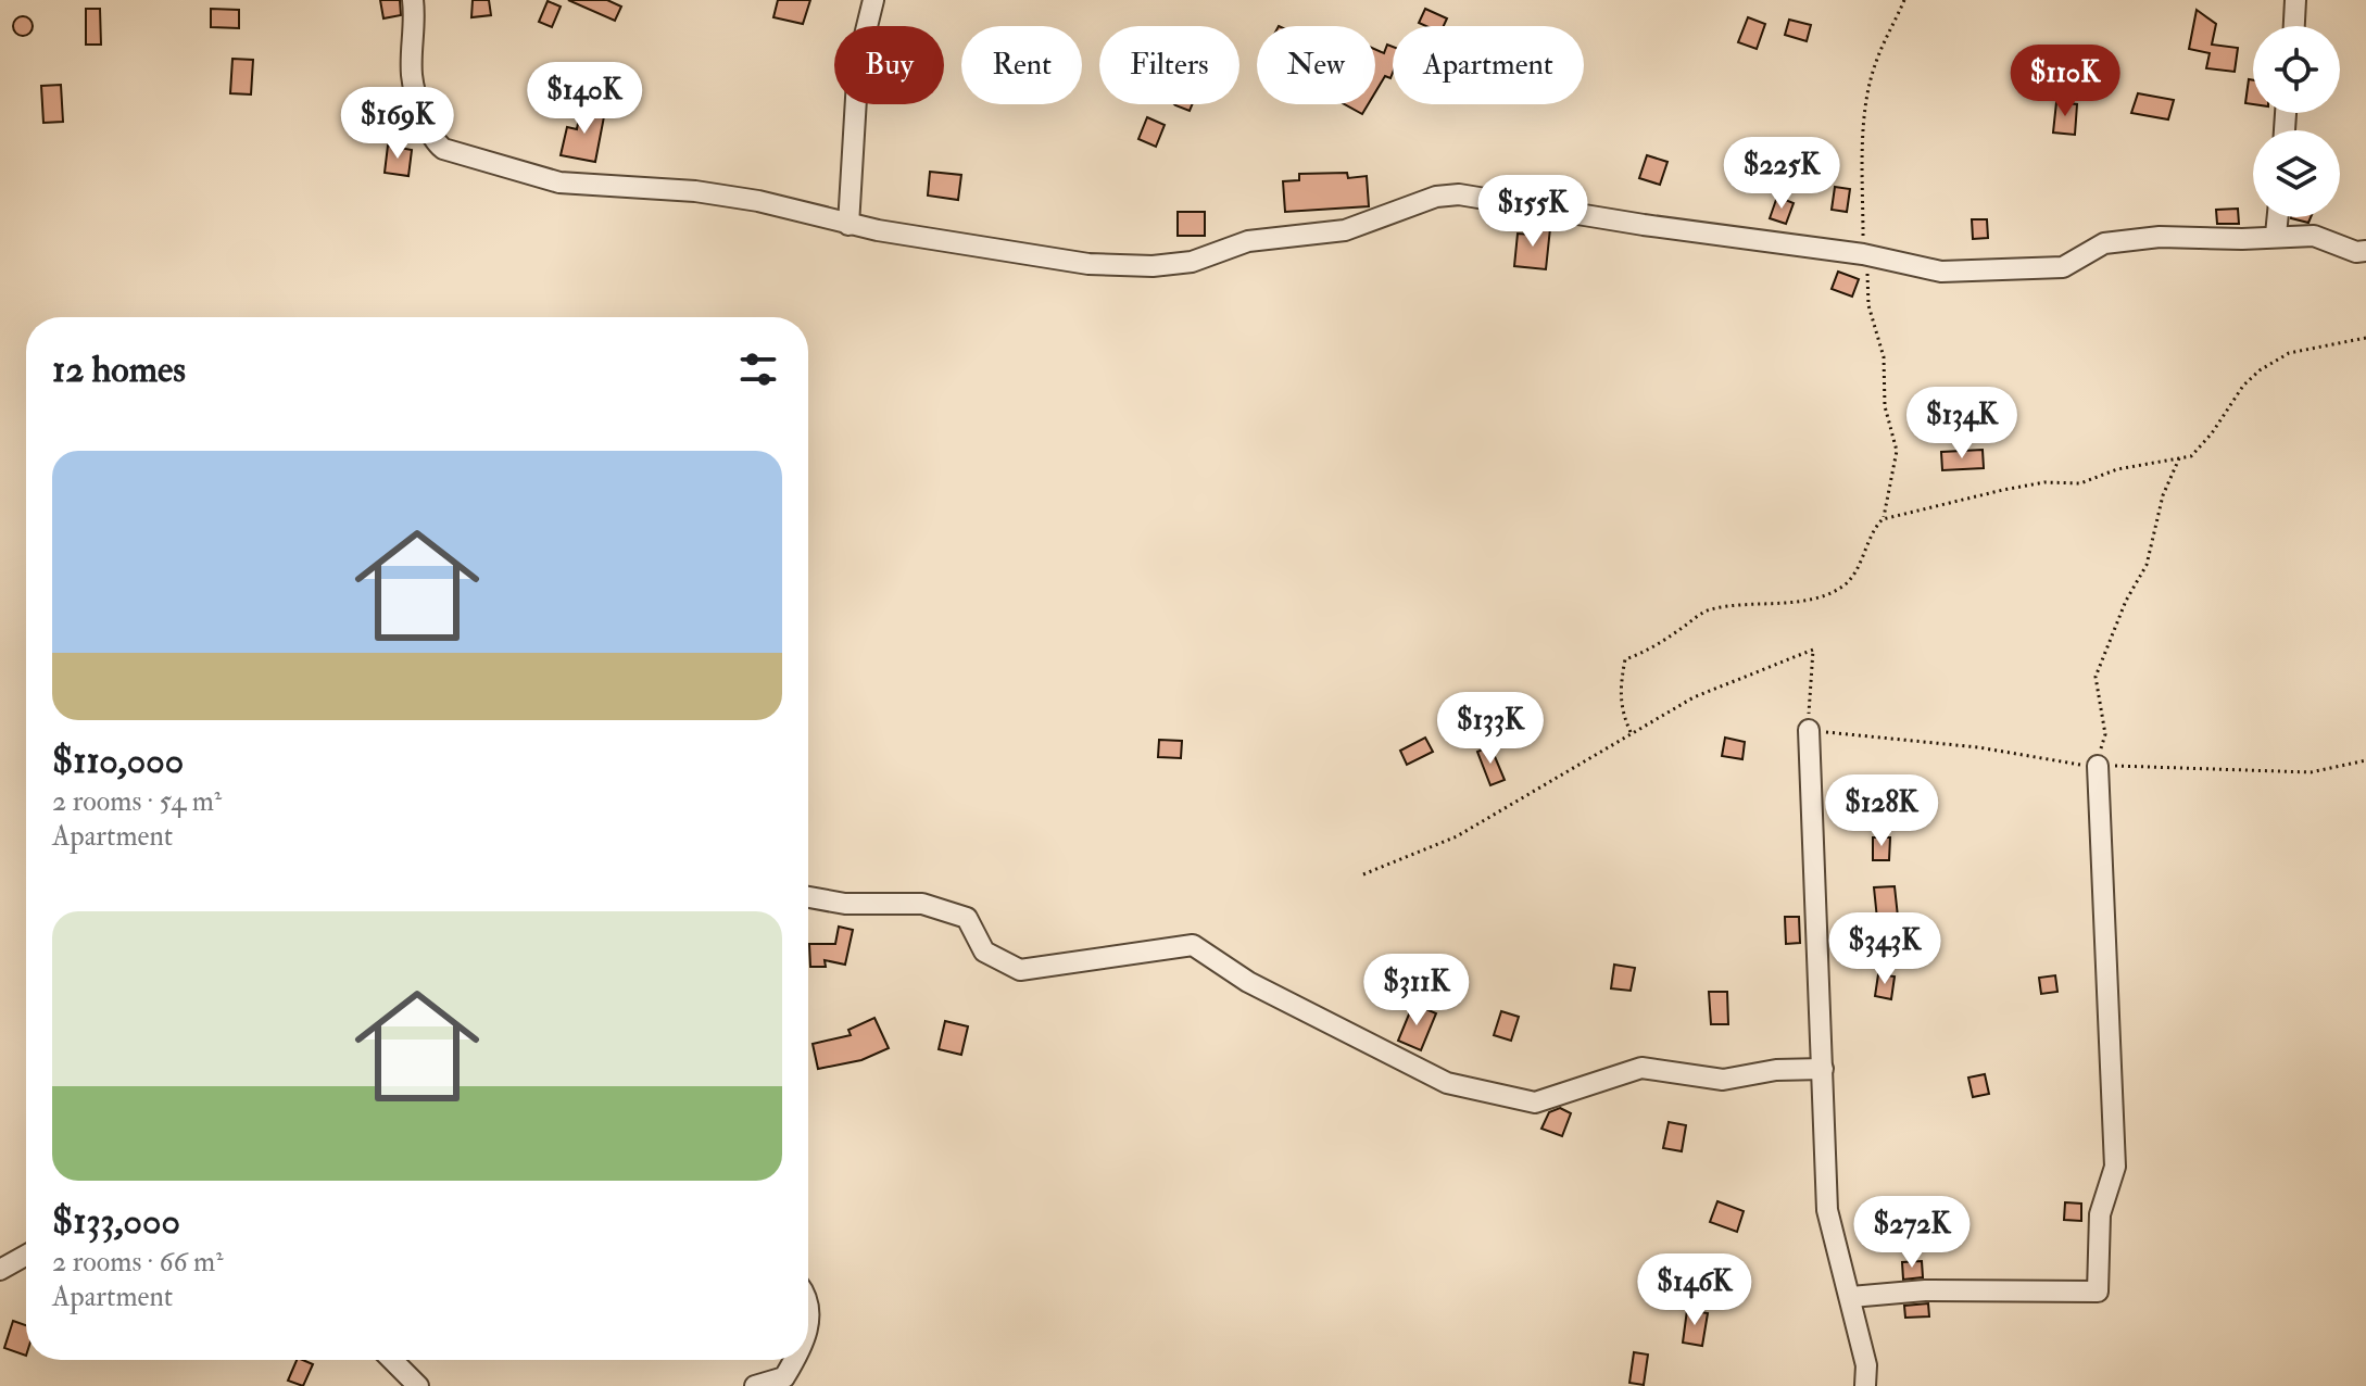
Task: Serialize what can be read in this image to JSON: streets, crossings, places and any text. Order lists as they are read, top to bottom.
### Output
{
  "page": {
    "chip": [
      "Buy",
      "Rent",
      "Filters",
      "New",
      "Apartment"
    ],
    "price": [
      "$110K",
      "$140K",
      "$169K",
      "$225K",
      "$155K",
      "$134K",
      "$133K",
      "$128K",
      "$343K",
      "$311K",
      "$272K",
      "$146K"
    ],
    "heading": "12 homes",
    "list": [
      {
        "name": "$110,000",
        "note": "2 rooms · 54 m² · Apartment"
      },
      {
        "name": "$133,000",
        "note": "2 rooms · 66 m² · Apartment"
      }
    ]
  }
}
